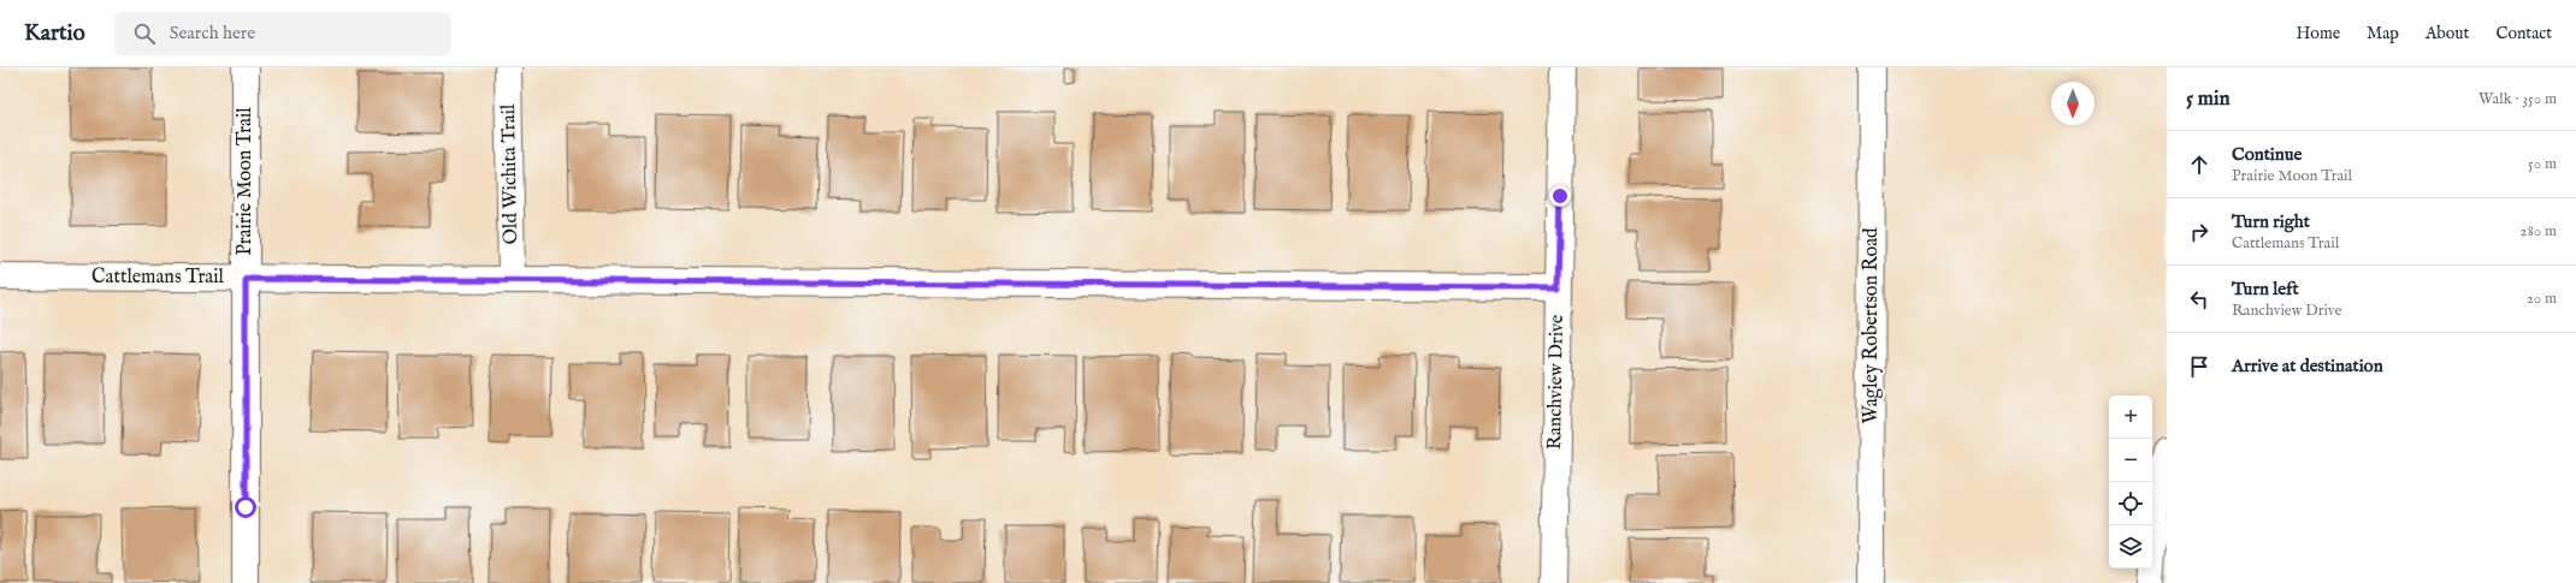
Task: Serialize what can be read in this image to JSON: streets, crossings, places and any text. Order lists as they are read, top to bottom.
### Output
{
  "streets": {
    "street": [
      "Old Wichita Trail",
      "Prairie Moon Trail",
      "Cattlemans Trail",
      "Wagley Robertson Road",
      "Ranchview Drive"
    ]
  },
  "crossings": [
    ["Old Wichita Trail", "Cattlemans Trail"],
    ["Prairie Moon Trail", "Cattlemans Trail"],
    ["Cattlemans Trail", "Ranchview Drive"]
  ],
  "north": "bottom",
  "page": {
    "header": "Kartio",
    "search": "Search here",
    "nav": [
      "Home",
      "Map",
      "About",
      "Contact"
    ],
    "heading": ["5 min", "Walk · 350 m"],
    "list": [
      ["Continue", "Prairie Moon Trail", "50 m"],
      ["Turn right", "Cattlemans Trail", "280 m"],
      ["Turn left", "Ranchview Drive", "20 m"],
      "Arrive at destination"
    ],
    "map_buttons": ["+", "−"]
  }
}
